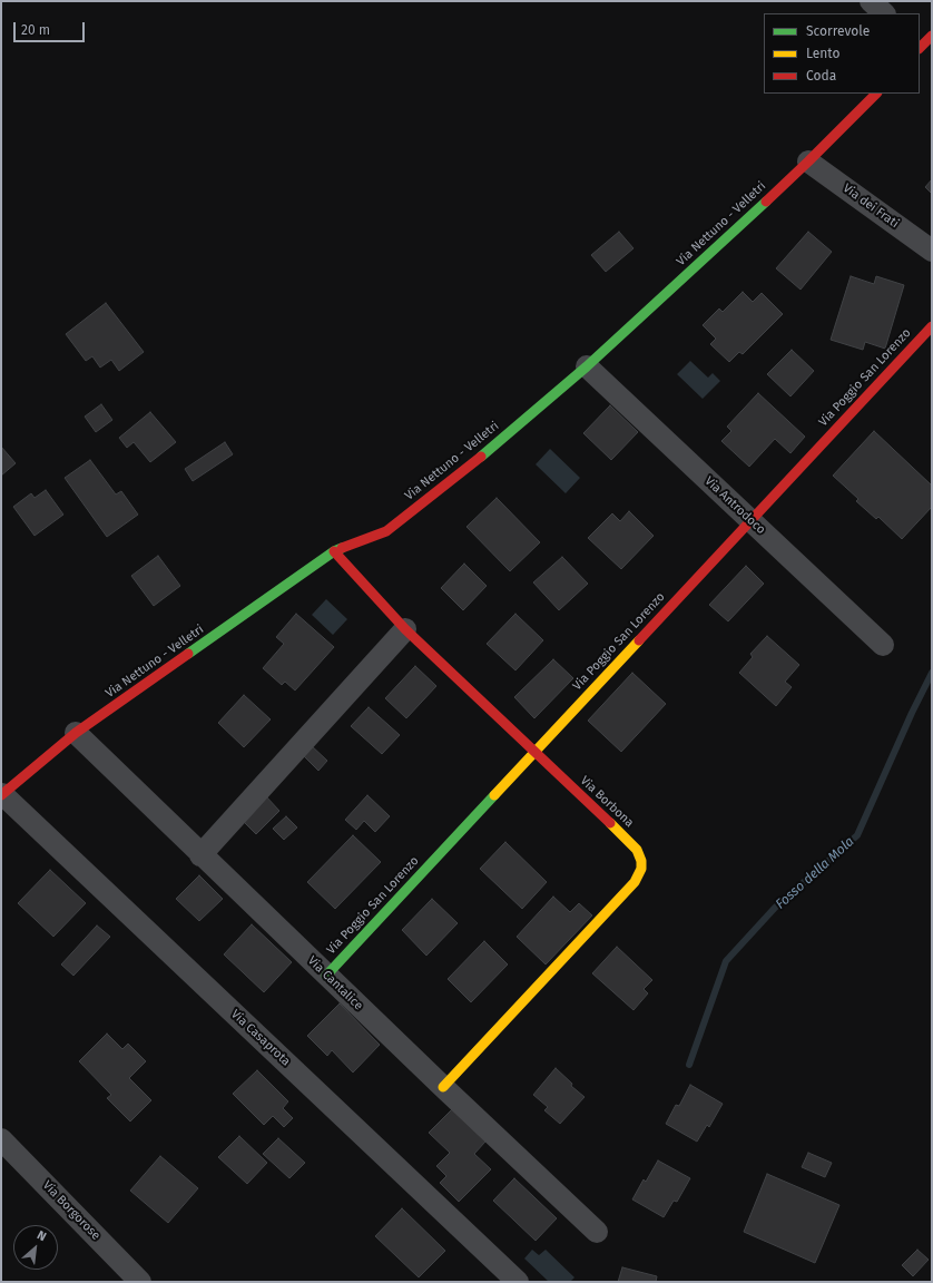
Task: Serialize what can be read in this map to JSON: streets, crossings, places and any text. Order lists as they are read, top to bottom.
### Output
{
  "streets": {
    "street": [
      "Via dei Frati",
      "Via Nettuno - Velletri",
      "Via Poggio San Lorenzo",
      "Via Antrodoco",
      "Via Borbona",
      "Via Cantalice",
      "Via Casaprota",
      "Via Borgorose"
    ]
  },
  "crossings": [
    ["Via dei Frati", "Via Nettuno - Velletri"],
    ["Via Nettuno - Velletri", "Via Antrodoco"],
    ["Via Nettuno - Velletri", "Via Borbona"],
    ["Via Nettuno - Velletri", "Via Cantalice"],
    ["Via Nettuno - Velletri", "Via Casaprota"],
    ["Via Poggio San Lorenzo", "Via Antrodoco"],
    ["Via Poggio San Lorenzo", "Via Borbona"],
    ["Via Poggio San Lorenzo", "Via Cantalice"],
    ["Via Borbona", "Via Cantalice"]
  ],
  "water": ["Fosso della Mola"],
  "legend": ["Scorrevole", "Lento", "Coda"],
  "scale_bar": "20 m",
  "north": "top right"
}
